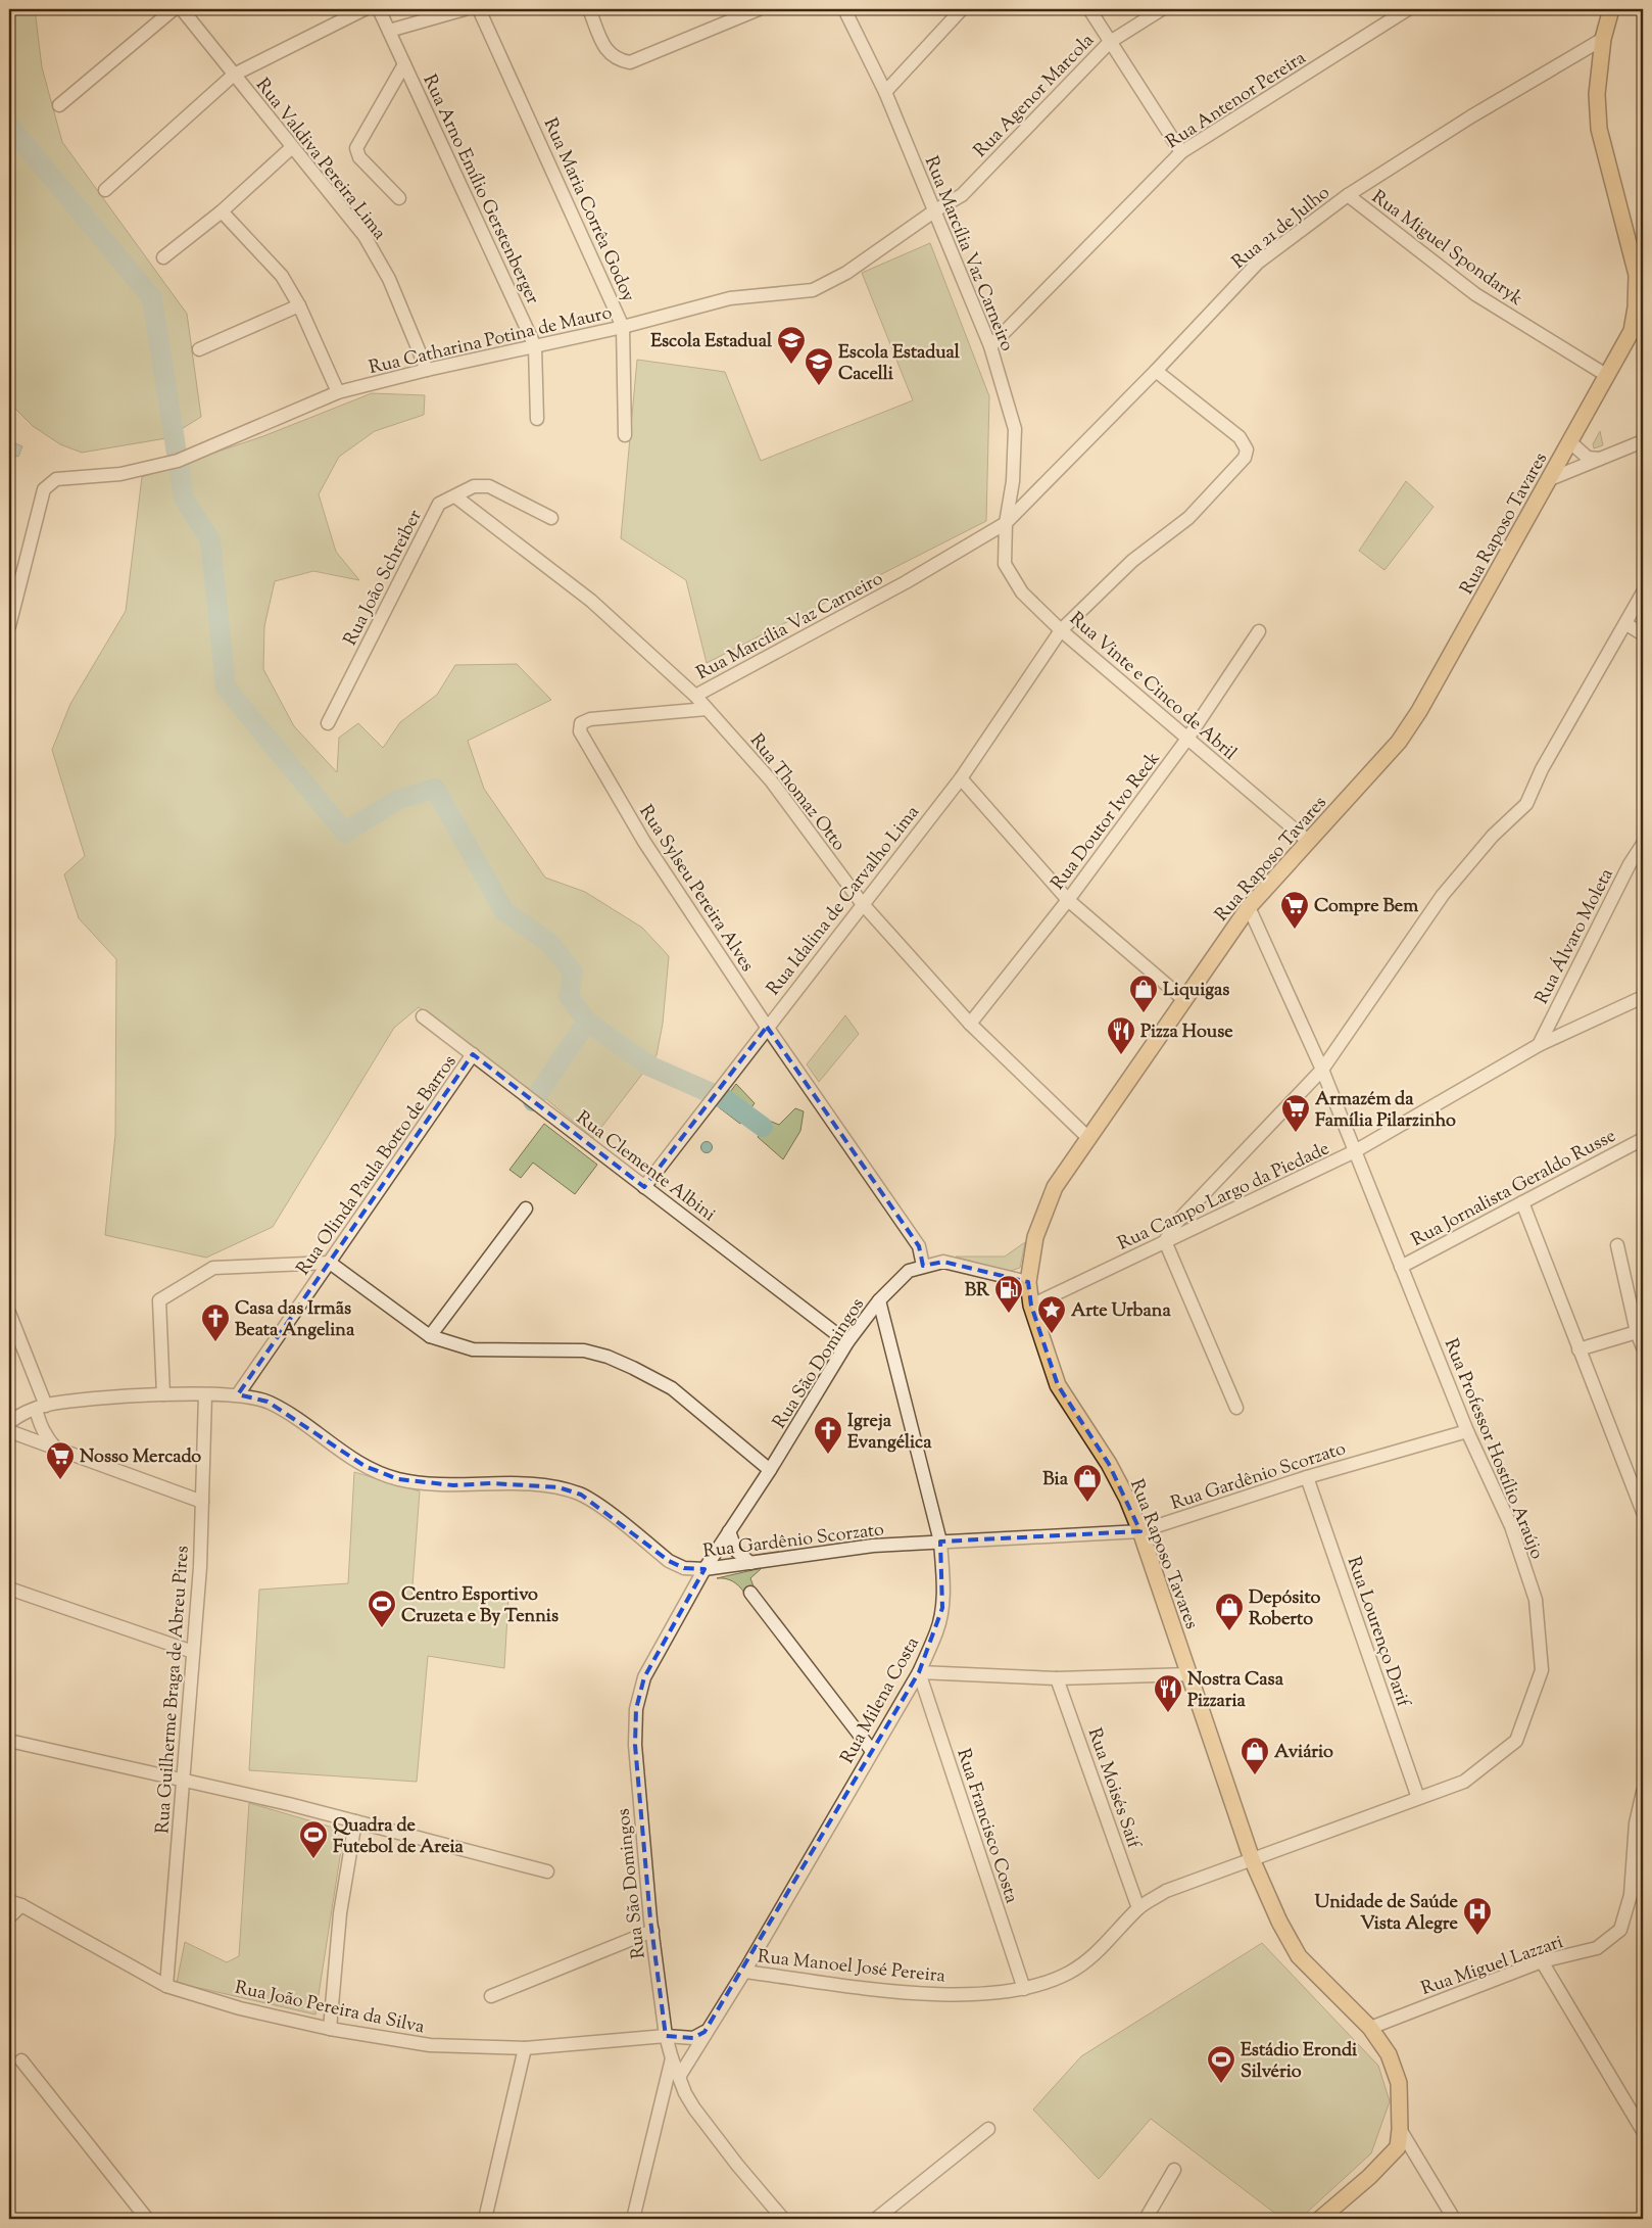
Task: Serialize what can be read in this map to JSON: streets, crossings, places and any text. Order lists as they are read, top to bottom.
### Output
{
  "streets": {
    "main road": ["Rua Raposo Tavares"],
    "street": [
      "Rua Agenor Marcola",
      "Rua Antenor Pereira",
      "Rua Valdiva Pereira Lima",
      "Rua Arno Emílio Gerstenberger",
      "Rua Maria Corrêa Godoy",
      "Rua 21 de Julho",
      "Rua Miguel Spondaryk",
      "Rua Marcília Vaz Carneiro",
      "Rua Catharina Potina de Mauro",
      "Rua João Schreiber",
      "Rua Vinte e Cinco de Abril",
      "Rua Thomaz Otto",
      "Rua Doutor Ivo Reck",
      "Rua Sylseu Pereira Alves",
      "Rua Idalina de Carvalho Lima",
      "Rua Álvaro Moleta",
      "Rua Olinda Paula Botto de Barros",
      "Rua Clemente Albini",
      "Rua Jornalista Geraldo Russe",
      "Rua Campo Largo da Piedade",
      "Rua São Domingos",
      "Rua Professor Hostílio Araújo",
      "Rua Gardênio Scorzato",
      "Rua Lourenço Darif",
      "Rua Guilherme Braga de Abreu Pires",
      "Rua Milena Costa",
      "Rua Moisés Saif",
      "Rua Francisco Costa",
      "Rua Miguel Lazzari",
      "Rua Manoel José Pereira",
      "Rua João Pereira da Silva"
    ]
  },
  "crossings": [
    ["Rua Agenor Marcola", "Rua Marcília Vaz Carneiro"],
    ["Rua Agenor Marcola", "Rua Catharina Potina de Mauro"],
    ["Rua Antenor Pereira", "Rua Marcília Vaz Carneiro"],
    ["Rua Valdiva Pereira Lima", "Rua Catharina Potina de Mauro"],
    ["Rua Arno Emílio Gerstenberger", "Rua Catharina Potina de Mauro"],
    ["Rua Maria Corrêa Godoy", "Rua Catharina Potina de Mauro"],
    ["Rua 21 de Julho", "Rua Miguel Spondaryk"],
    ["Rua 21 de Julho", "Rua Marcília Vaz Carneiro"],
    ["Rua 21 de Julho", "Rua Raposo Tavares"],
    ["Rua 21 de Julho", "Rua Idalina de Carvalho Lima"],
    ["Rua Miguel Spondaryk", "Rua Raposo Tavares"],
    ["Rua Marcília Vaz Carneiro", "Rua Catharina Potina de Mauro"],
    ["Rua Marcília Vaz Carneiro", "Rua Vinte e Cinco de Abril"],
    ["Rua Marcília Vaz Carneiro", "Rua Thomaz Otto"],
    ["Rua Raposo Tavares", "Rua Vinte e Cinco de Abril"],
    ["Rua Raposo Tavares", "Rua Thomaz Otto"],
    ["Rua Raposo Tavares", "Rua Campo Largo da Piedade"],
    ["Rua Raposo Tavares", "Rua São Domingos"],
    ["Rua Raposo Tavares", "Rua Professor Hostílio Araújo"],
    ["Rua Raposo Tavares", "Rua Gardênio Scorzato"],
    ["Rua Raposo Tavares", "Rua Miguel Lazzari"],
    ["Rua Raposo Tavares", "Rua Manoel José Pereira"],
    ["Rua João Schreiber", "Rua Thomaz Otto"],
    ["Rua Vinte e Cinco de Abril", "Rua Doutor Ivo Reck"],
    ["Rua Vinte e Cinco de Abril", "Rua Idalina de Carvalho Lima"],
    ["Rua Thomaz Otto", "Rua Doutor Ivo Reck"],
    ["Rua Thomaz Otto", "Rua Sylseu Pereira Alves"],
    ["Rua Thomaz Otto", "Rua Idalina de Carvalho Lima"],
    ["Rua Sylseu Pereira Alves", "Rua Idalina de Carvalho Lima"],
    ["Rua Sylseu Pereira Alves", "Rua São Domingos"],
    ["Rua Idalina de Carvalho Lima", "Rua Clemente Albini"],
    ["Rua Álvaro Moleta", "Rua Campo Largo da Piedade"],
    ["Rua Olinda Paula Botto de Barros", "Rua Clemente Albini"],
    ["Rua Olinda Paula Botto de Barros", "Rua Gardênio Scorzato"],
    ["Rua Clemente Albini", "Rua São Domingos"],
    ["Rua Jornalista Geraldo Russe", "Rua Professor Hostílio Araújo"],
    ["Rua Campo Largo da Piedade", "Rua Professor Hostílio Araújo"],
    ["Rua São Domingos", "Rua Gardênio Scorzato"],
    ["Rua São Domingos", "Rua Milena Costa"],
    ["Rua São Domingos", "Rua João Pereira da Silva"],
    ["Rua Professor Hostílio Araújo", "Rua Gardênio Scorzato"],
    ["Rua Professor Hostílio Araújo", "Rua Lourenço Darif"],
    ["Rua Professor Hostílio Araújo", "Rua Manoel José Pereira"],
    ["Rua Gardênio Scorzato", "Rua Lourenço Darif"],
    ["Rua Gardênio Scorzato", "Rua Guilherme Braga de Abreu Pires"],
    ["Rua Gardênio Scorzato", "Rua Milena Costa"],
    ["Rua Guilherme Braga de Abreu Pires", "Rua João Pereira da Silva"],
    ["Rua Milena Costa", "Rua Francisco Costa"],
    ["Rua Milena Costa", "Rua Manoel José Pereira"],
    ["Rua Milena Costa", "Rua João Pereira da Silva"],
    ["Rua Moisés Saif", "Rua Manoel José Pereira"],
    ["Rua Francisco Costa", "Rua Manoel José Pereira"]
  ],
  "places": {
    "school or university": ["Escola Estadual", "Escola Estadual Cacelli"],
    "supermarket": ["Compre Bem", "Armazém da Família Pilarzinho", "Nosso Mercado"],
    "shop": [
      "Liquigas",
      "Bia",
      "Depósito Roberto",
      "Aviário"
    ],
    "restaurant": ["Pizza House", "Nostra Casa Pizzaria"],
    "fuel station": ["BR"],
    "place": ["Arte Urbana"],
    "church": ["Casa das Irmãs Beata Angelina", "Igreja Evangélica"],
    "sports": ["Centro Esportivo Cruzeta e By Tennis", "Quadra de Futebol de Areia", "Estádio Erondi Silvério"],
    "hospital": ["Unidade de Saúde Vista Alegre"]
  }
}
